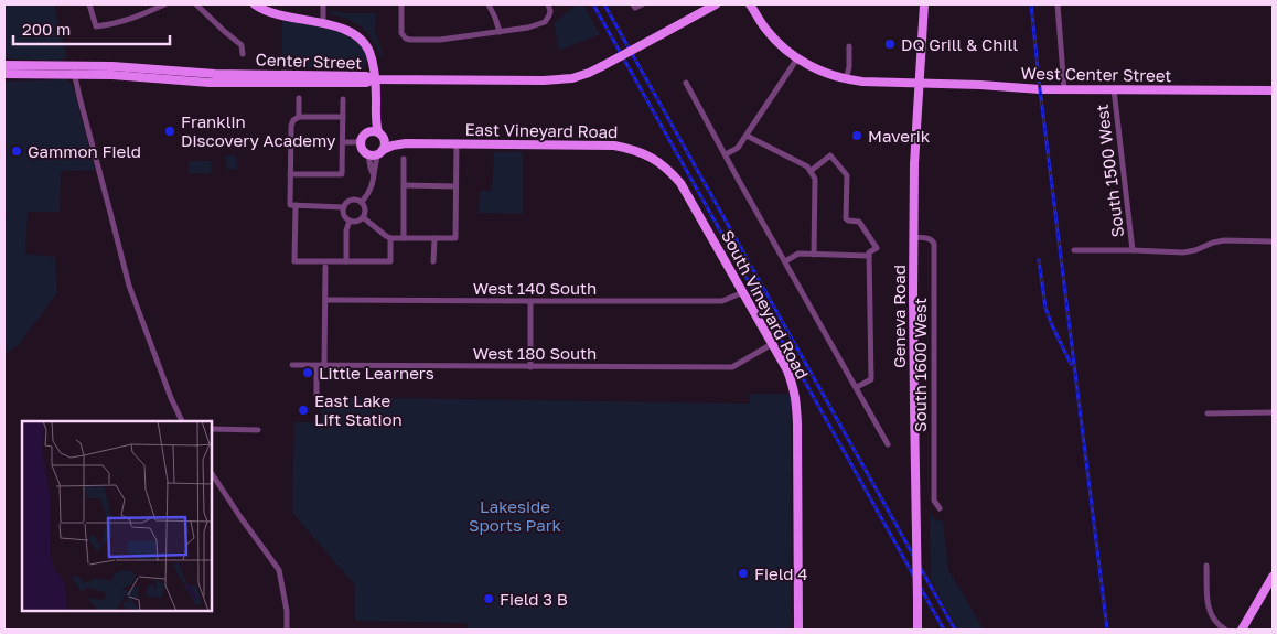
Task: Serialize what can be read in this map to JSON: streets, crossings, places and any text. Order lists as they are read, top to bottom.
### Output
{
  "streets": {
    "main road": [
      "Center Street",
      "West Center Street",
      "East Vineyard Road",
      "South Vineyard Road",
      "Geneva Road"
    ],
    "street": [
      "South 1500 West",
      "West 140 South",
      "West 180 South",
      "South 1600 West"
    ]
  },
  "crossings": [
    ["West Center Street", "South 1500 West"],
    ["West Center Street", "Geneva Road"],
    ["East Vineyard Road", "South Vineyard Road"],
    ["West 140 South", "South Vineyard Road"],
    ["South Vineyard Road", "West 180 South"],
    ["Geneva Road", "South 1600 West"]
  ],
  "parks": ["Lakeside Sports Park"],
  "places": [
    "DQ Grill & Chill",
    "Franklin Discovery Academy",
    "Maverik",
    "Gammon Field",
    "Little Learners",
    "East Lake Lift Station",
    "Field 4",
    "Field 3 B"
  ],
  "scale_bar": "200 m"
}
